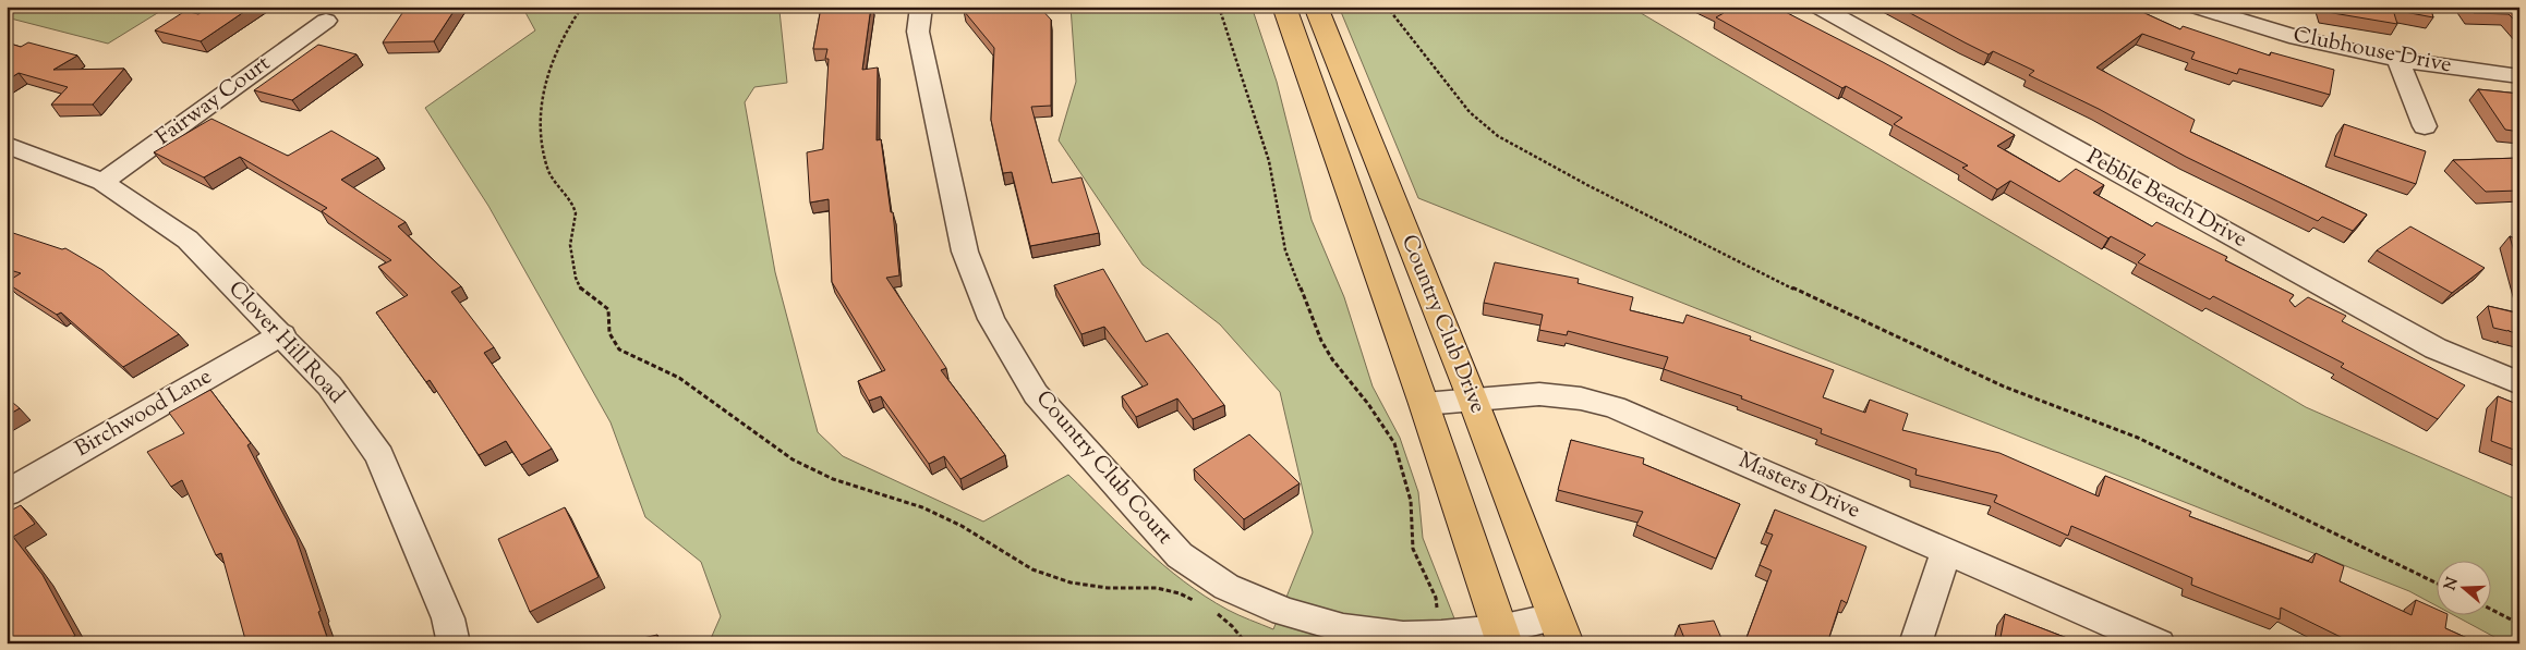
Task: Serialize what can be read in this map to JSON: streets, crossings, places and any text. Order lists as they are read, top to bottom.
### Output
{
  "streets": {
    "main road": ["Country Club Drive"],
    "street": [
      "Clubhouse Drive",
      "Fairway Court",
      "Pebble Beach Drive",
      "Clover Hill Road",
      "Birchwood Lane",
      "Country Club Court",
      "Masters Drive"
    ]
  },
  "crossings": [
    ["Fairway Court", "Clover Hill Road"],
    ["Country Club Drive", "Country Club Court"],
    ["Country Club Drive", "Masters Drive"],
    ["Clover Hill Road", "Birchwood Lane"]
  ],
  "north": "left"
}
